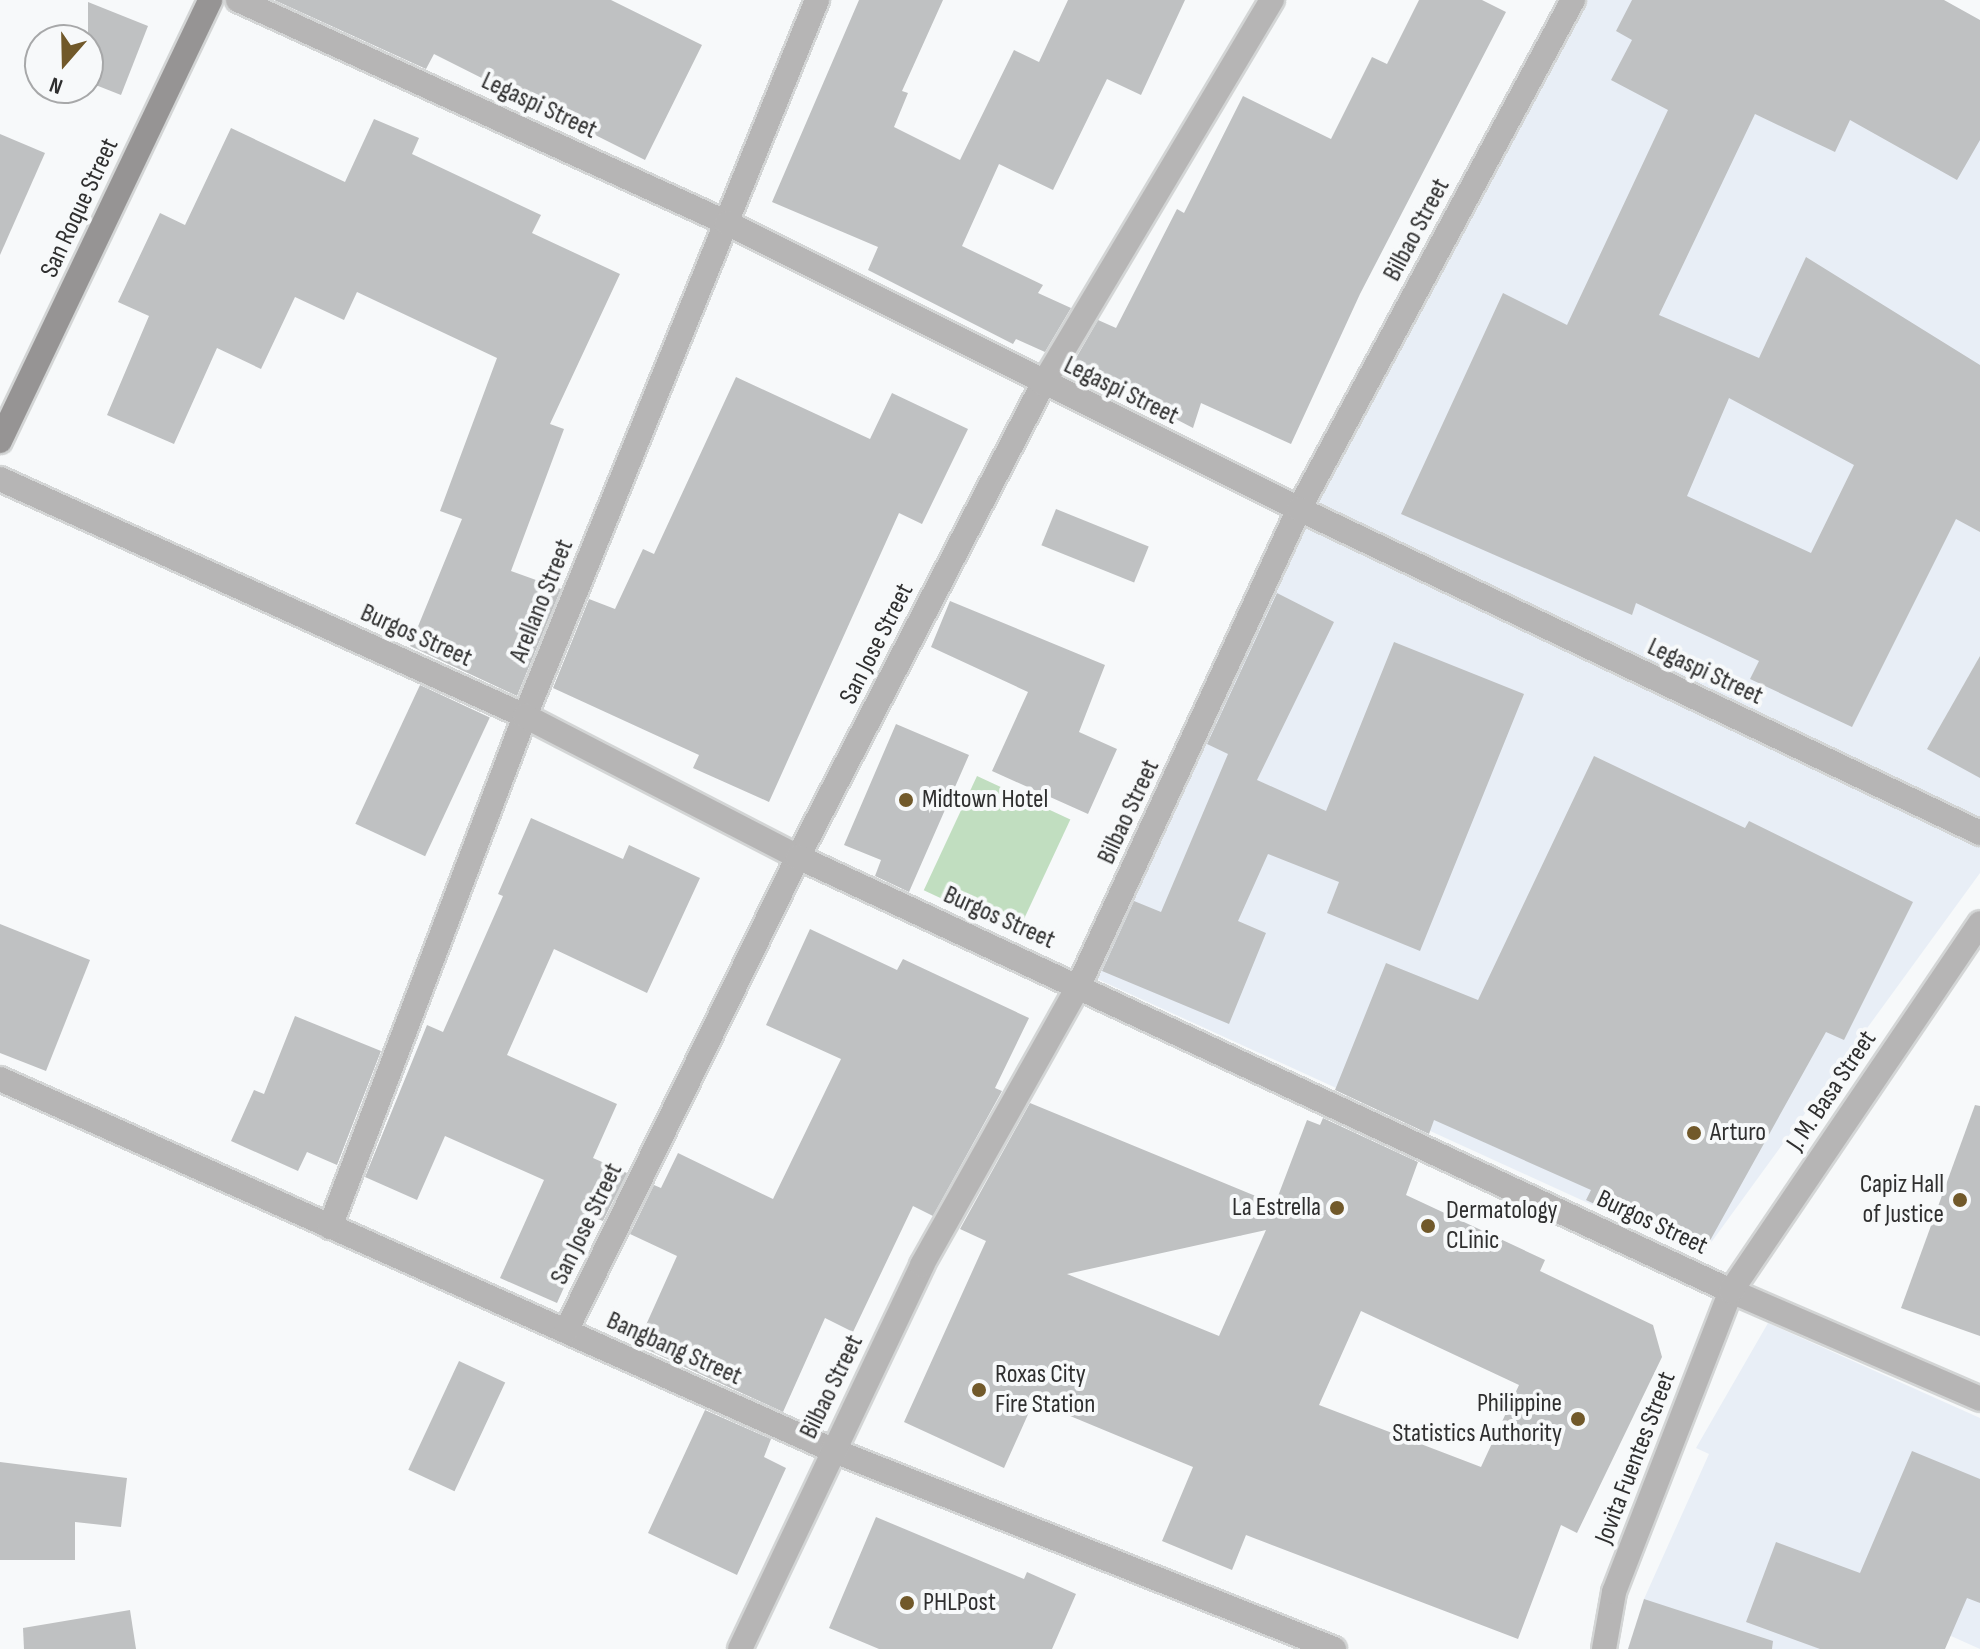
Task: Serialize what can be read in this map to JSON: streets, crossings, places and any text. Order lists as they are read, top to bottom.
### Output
{
  "streets": {
    "main road": ["San Roque Street"],
    "street": [
      "Legaspi Street",
      "Bilbao Street",
      "Arellano Street",
      "Burgos Street",
      "San Jose Street",
      "J. M. Basa Street",
      "Bangbang Street",
      "Jovita Fuentes Street"
    ]
  },
  "crossings": [
    ["Legaspi Street", "Bilbao Street"],
    ["Legaspi Street", "Arellano Street"],
    ["Legaspi Street", "San Jose Street"],
    ["Bilbao Street", "Burgos Street"],
    ["Bilbao Street", "Bangbang Street"],
    ["Arellano Street", "Burgos Street"],
    ["Arellano Street", "Bangbang Street"],
    ["Burgos Street", "San Jose Street"],
    ["Burgos Street", "J. M. Basa Street"],
    ["Burgos Street", "Jovita Fuentes Street"],
    ["San Jose Street", "Bangbang Street"],
    ["J. M. Basa Street", "Jovita Fuentes Street"]
  ],
  "places": [
    "Midtown Hotel",
    "Arturo",
    "Capiz Hall of Justice",
    "La Estrella",
    "Dermatology CLinic",
    "Roxas City Fire Station",
    "Philippine Statistics Authority",
    "PHLPost"
  ],
  "north": "bottom"
}
